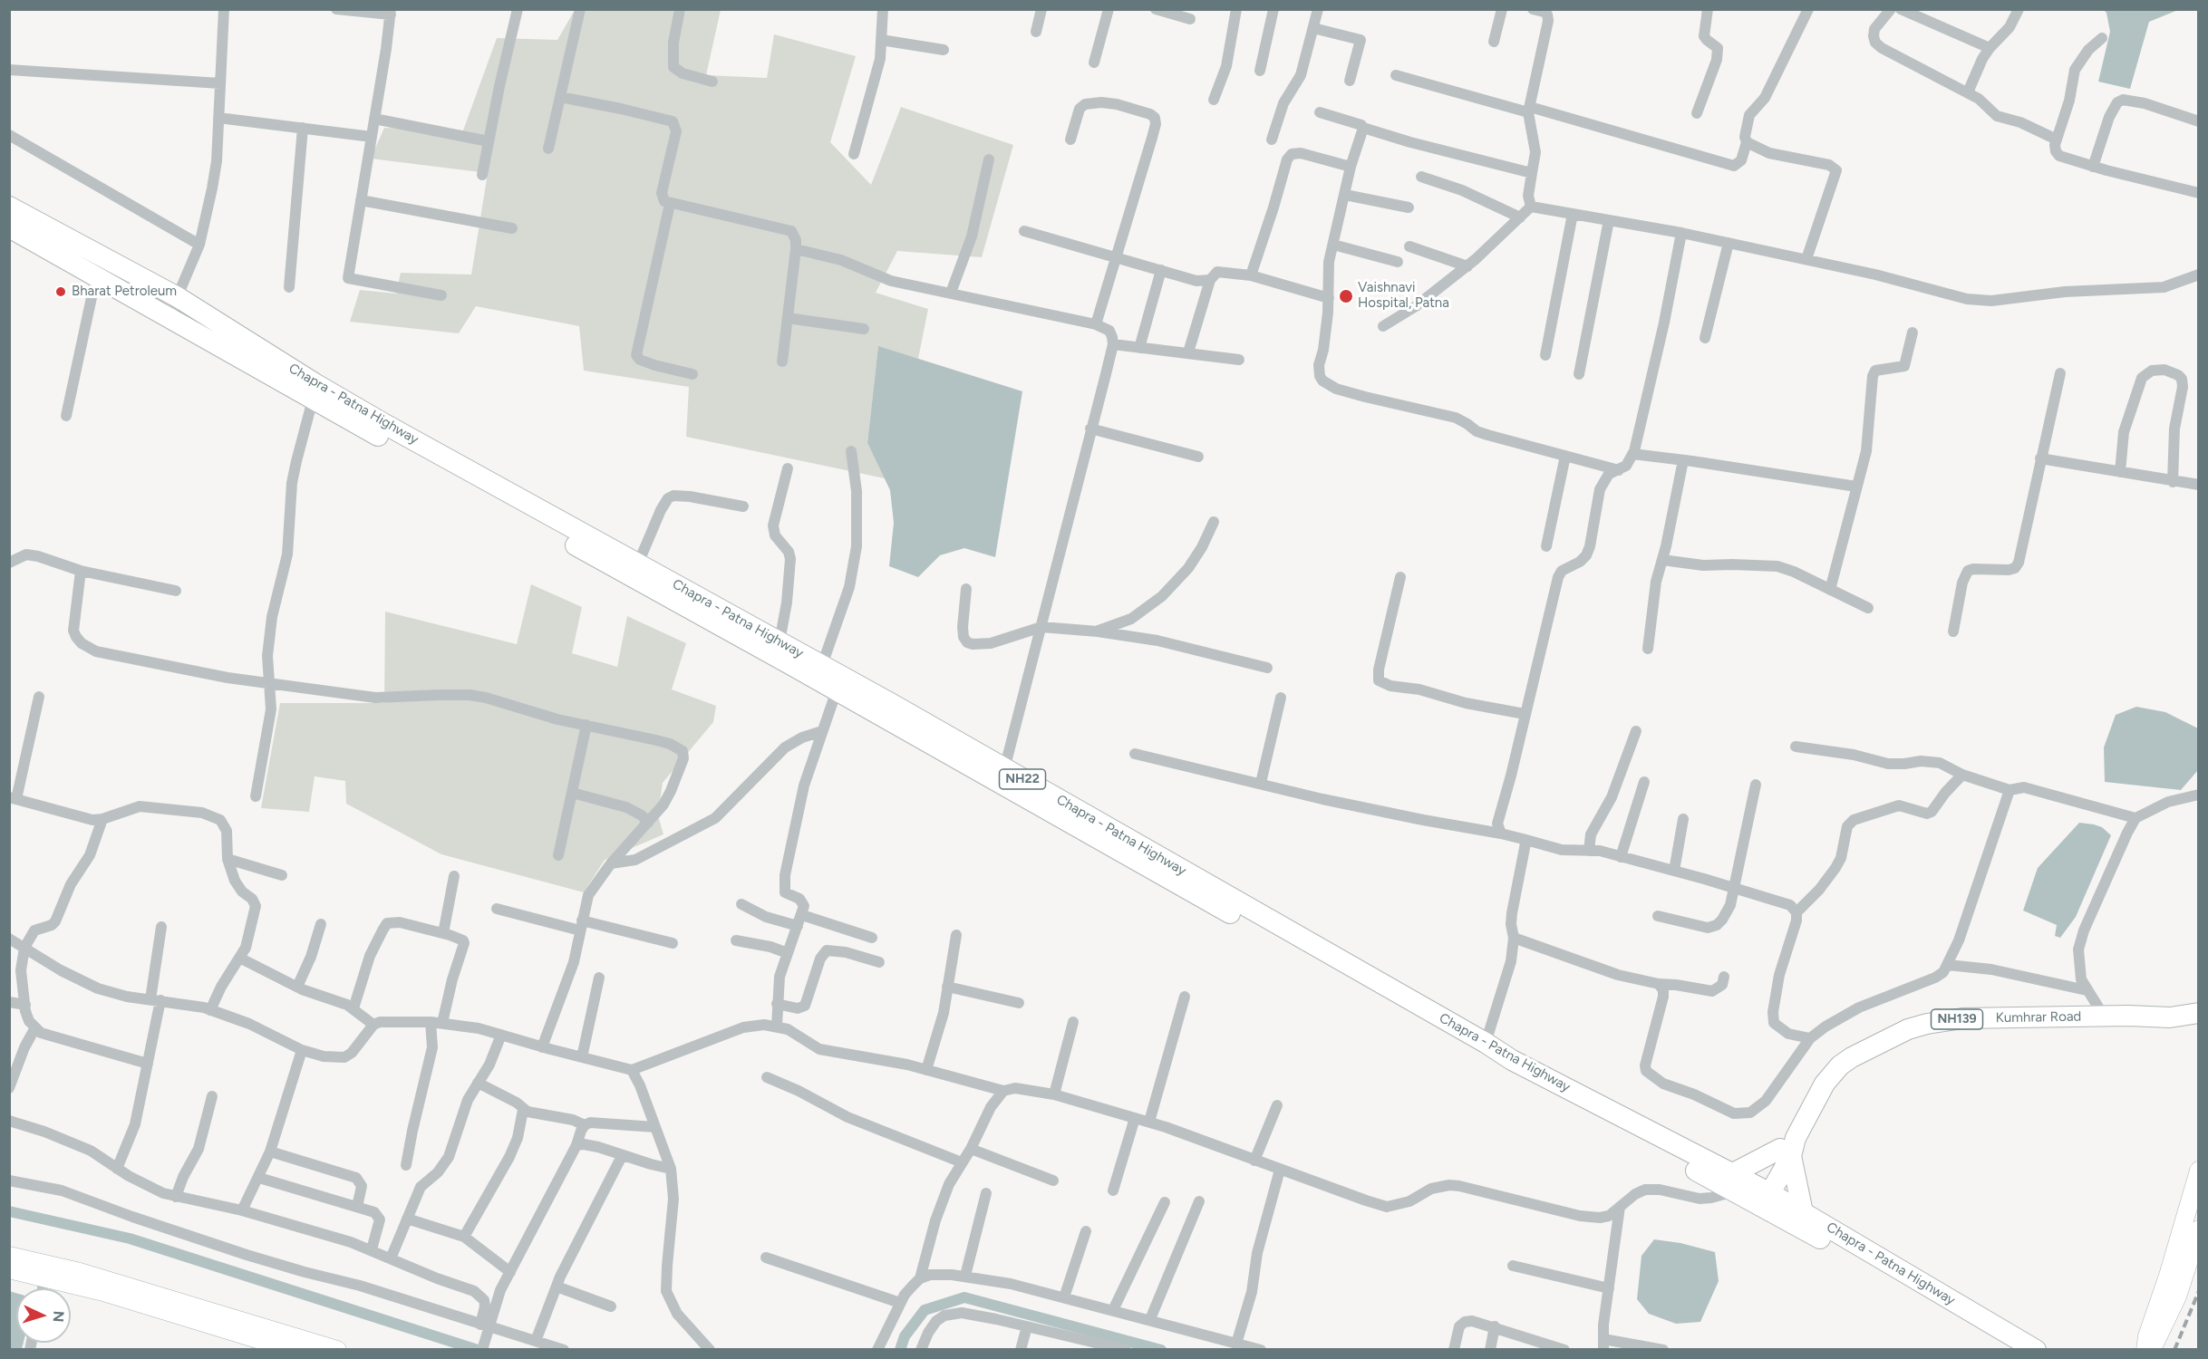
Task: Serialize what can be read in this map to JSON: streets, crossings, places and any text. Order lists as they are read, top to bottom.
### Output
{
  "streets": {
    "highway": [
      "Chapra - Patna Highway",
      "NH22",
      "Kumhrar Road",
      "NH139"
    ]
  },
  "crossings": [
    ["Chapra - Patna Highway", "Kumhrar Road"]
  ],
  "places": ["Bharat Petroleum", "Vaishnavi Hospital, Patna"],
  "north": "right"
}
